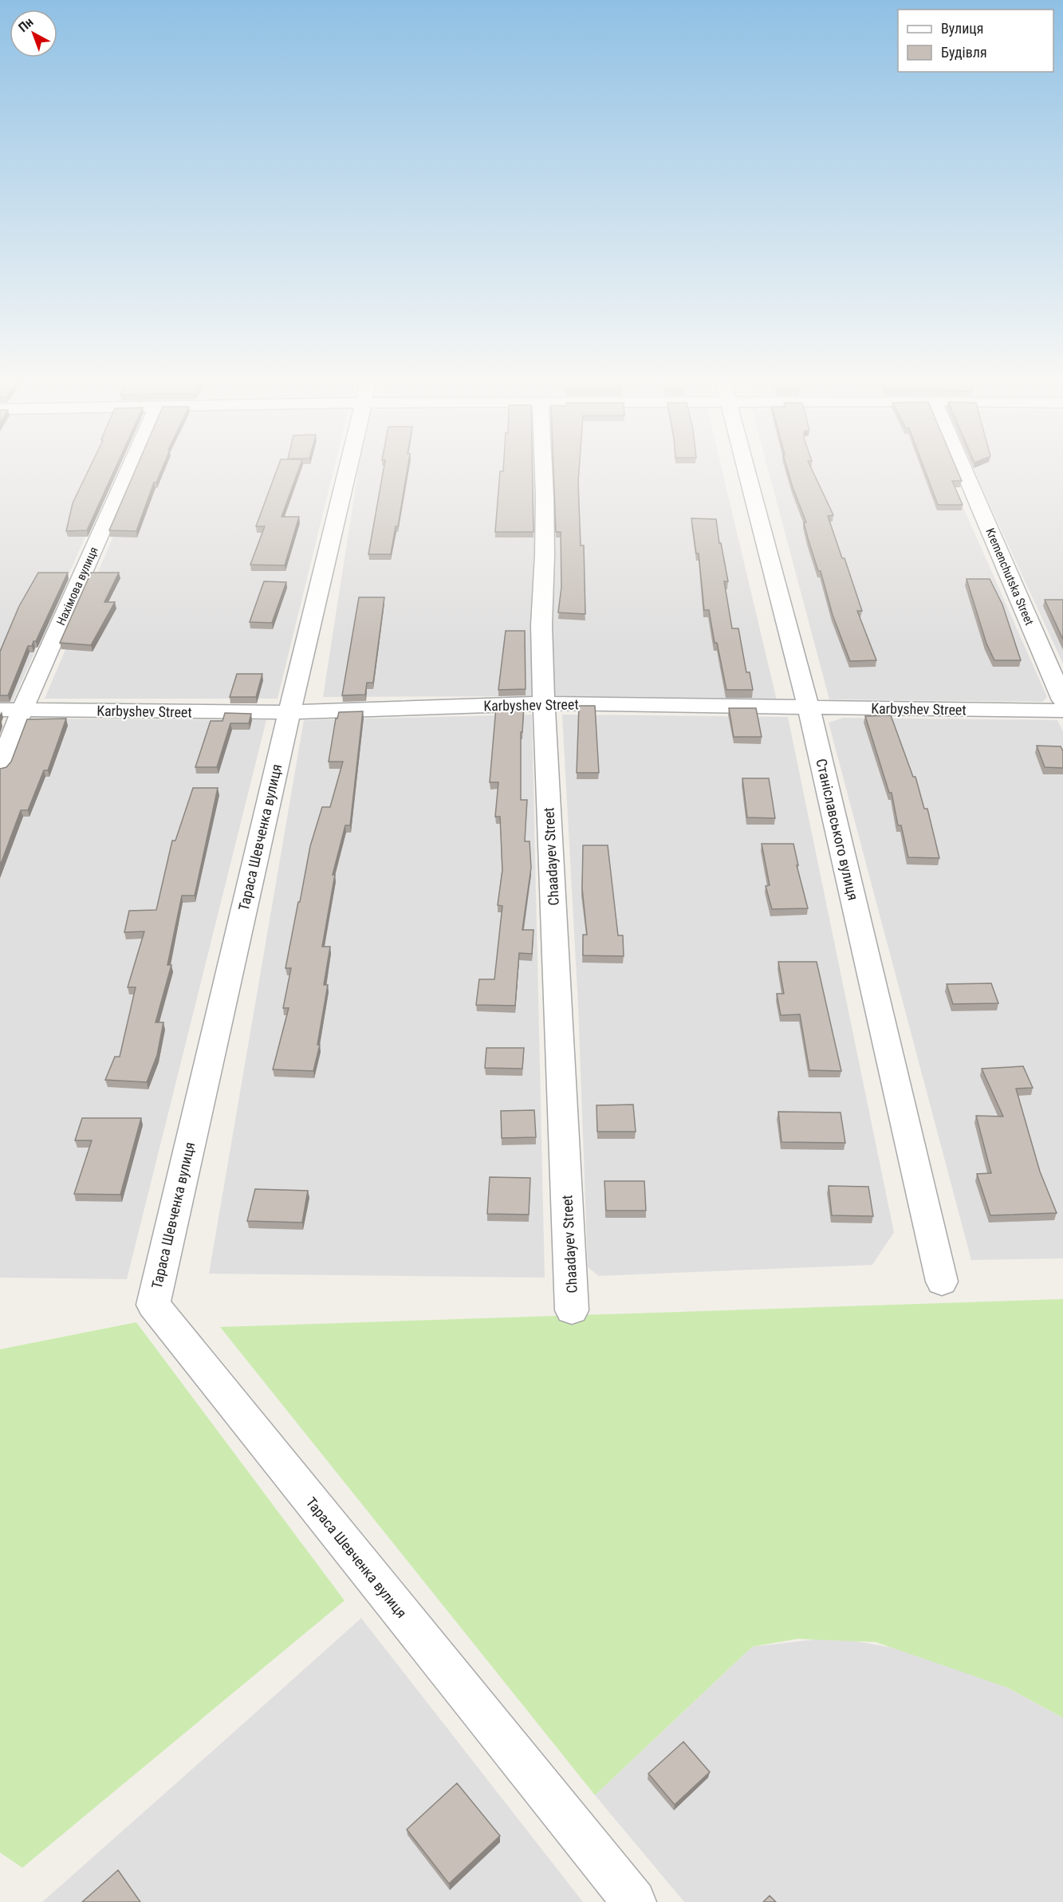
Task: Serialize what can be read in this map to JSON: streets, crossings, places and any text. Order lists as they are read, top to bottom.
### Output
{
  "streets": {
    "street": [
      "Kremenchutska Street",
      "Нахімова вулиця",
      "Karbyshev Street",
      "Станіславського вулиця",
      "Тараса Шевченка вулиця",
      "Chaadayev Street"
    ]
  },
  "crossings": [
    ["Нахімова вулиця", "Karbyshev Street"],
    ["Karbyshev Street", "Станіславського вулиця"],
    ["Karbyshev Street", "Тараса Шевченка вулиця"],
    ["Karbyshev Street", "Chaadayev Street"]
  ],
  "legend": ["Вулиця", "Будівля"],
  "north": "top left"
}
